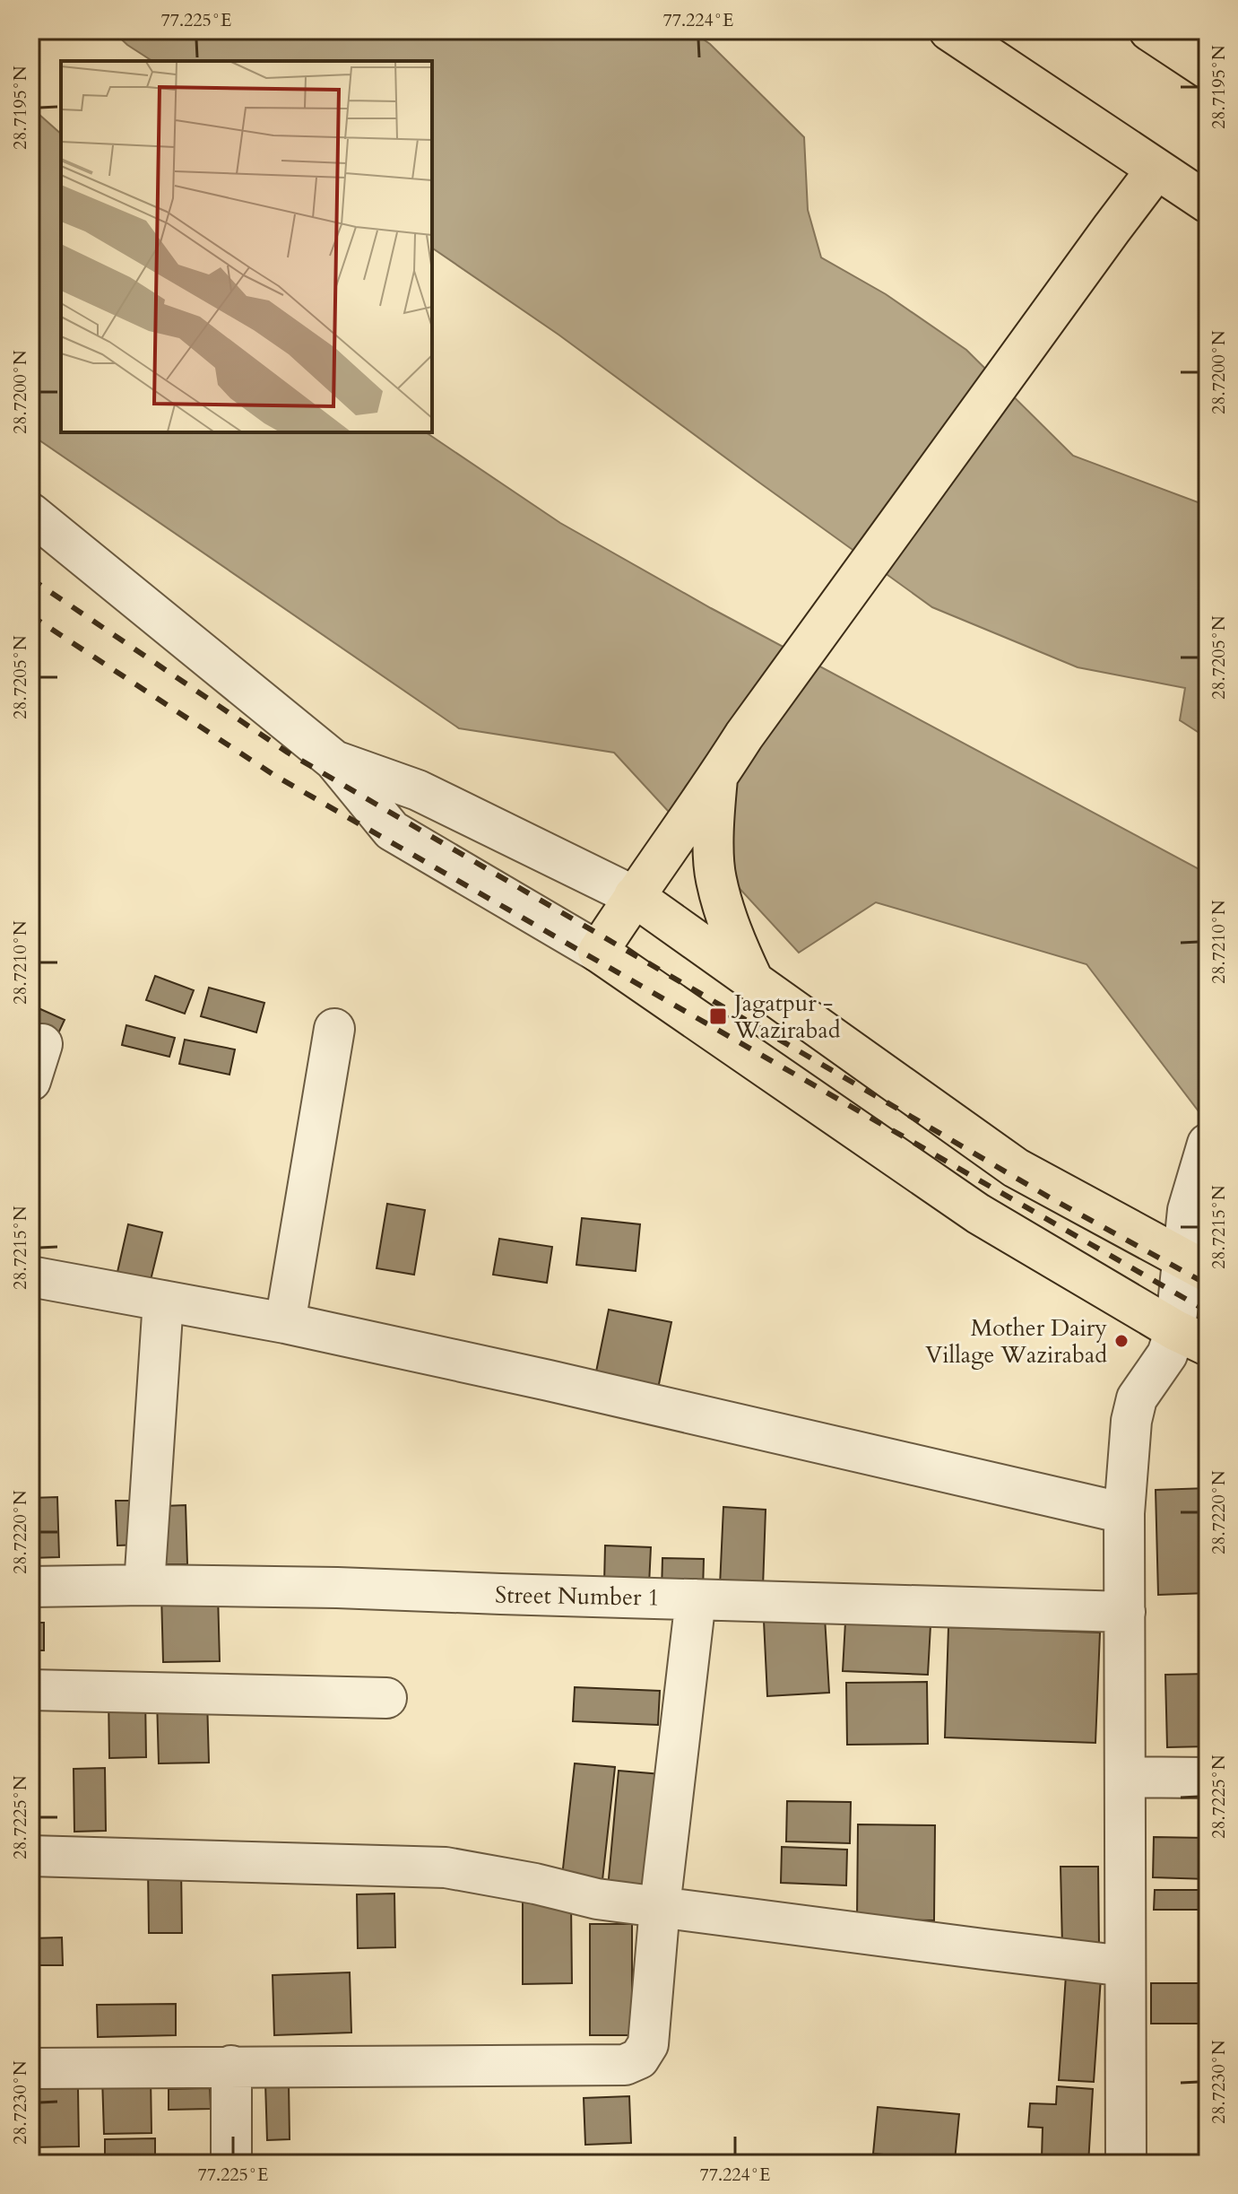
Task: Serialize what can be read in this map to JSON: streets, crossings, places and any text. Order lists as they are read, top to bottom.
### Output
{
  "streets": {
    "street": ["Street Number 1"]
  },
  "places": {
    "transit": ["Jagatpur - Wazirabad"],
    "other": ["Mother Dairy Village Wazirabad"]
  },
  "coordinates": [
    "77.225°E",
    "77.224°E",
    "28.7195°N",
    "28.7200°N",
    "28.7205°N",
    "28.7210°N",
    "28.7215°N",
    "28.7220°N",
    "28.7225°N",
    "28.7230°N"
  ]
}
